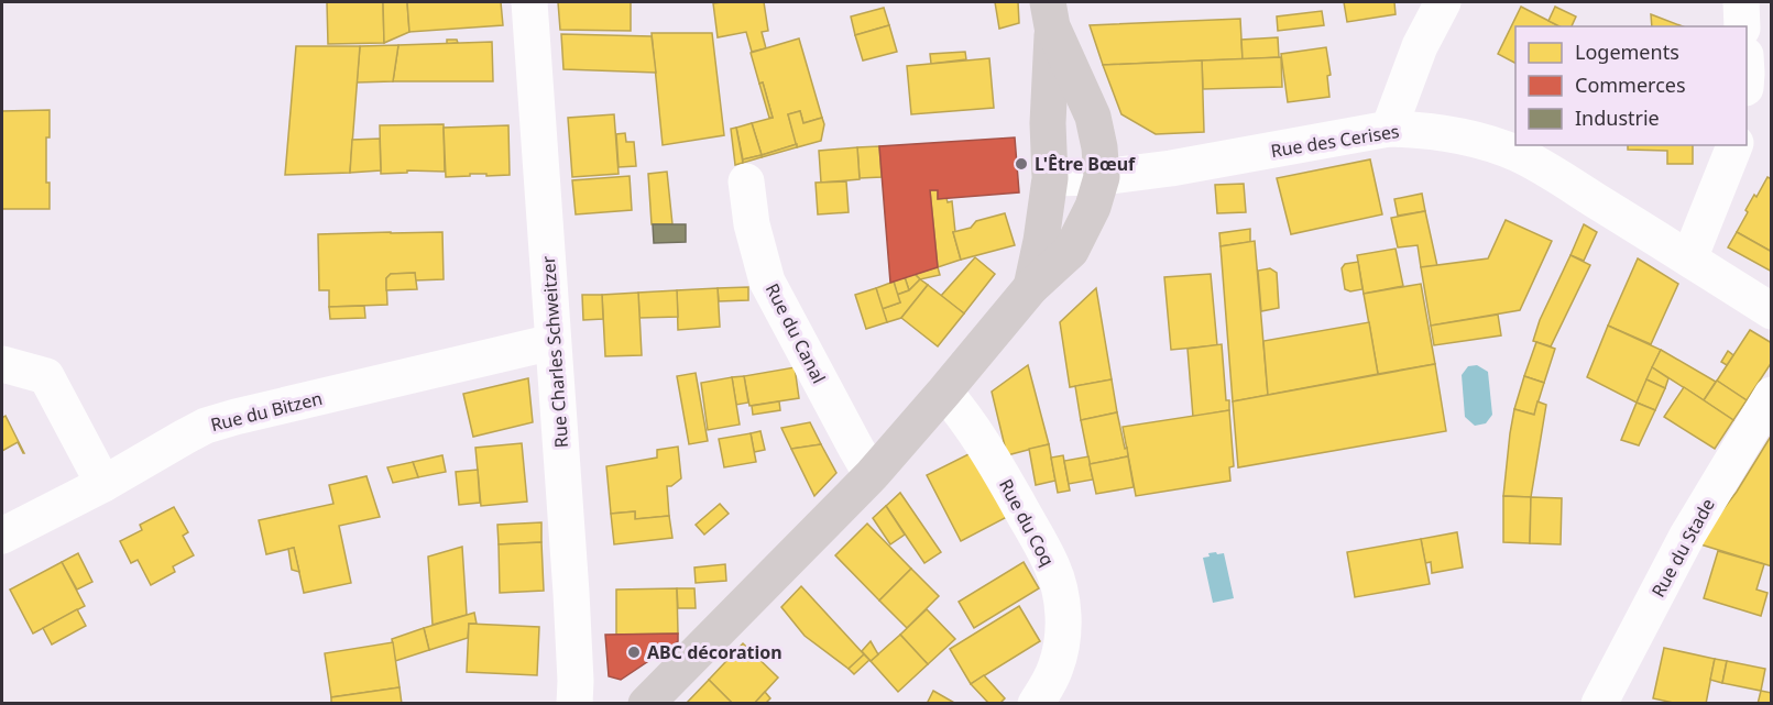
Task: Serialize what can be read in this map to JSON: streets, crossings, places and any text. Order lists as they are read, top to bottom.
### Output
{
  "streets": {
    "street": [
      "Rue des Cerises",
      "Rue du Canal",
      "Rue Charles Schweitzer",
      "Rue du Bitzen",
      "Rue du Coq",
      "Rue du Stade"
    ]
  },
  "crossings": [
    ["Rue Charles Schweitzer", "Rue du Bitzen"]
  ],
  "places": ["L'Être Bœuf", "ABC décoration"],
  "legend": ["Logements", "Commerces", "Industrie"]
}
